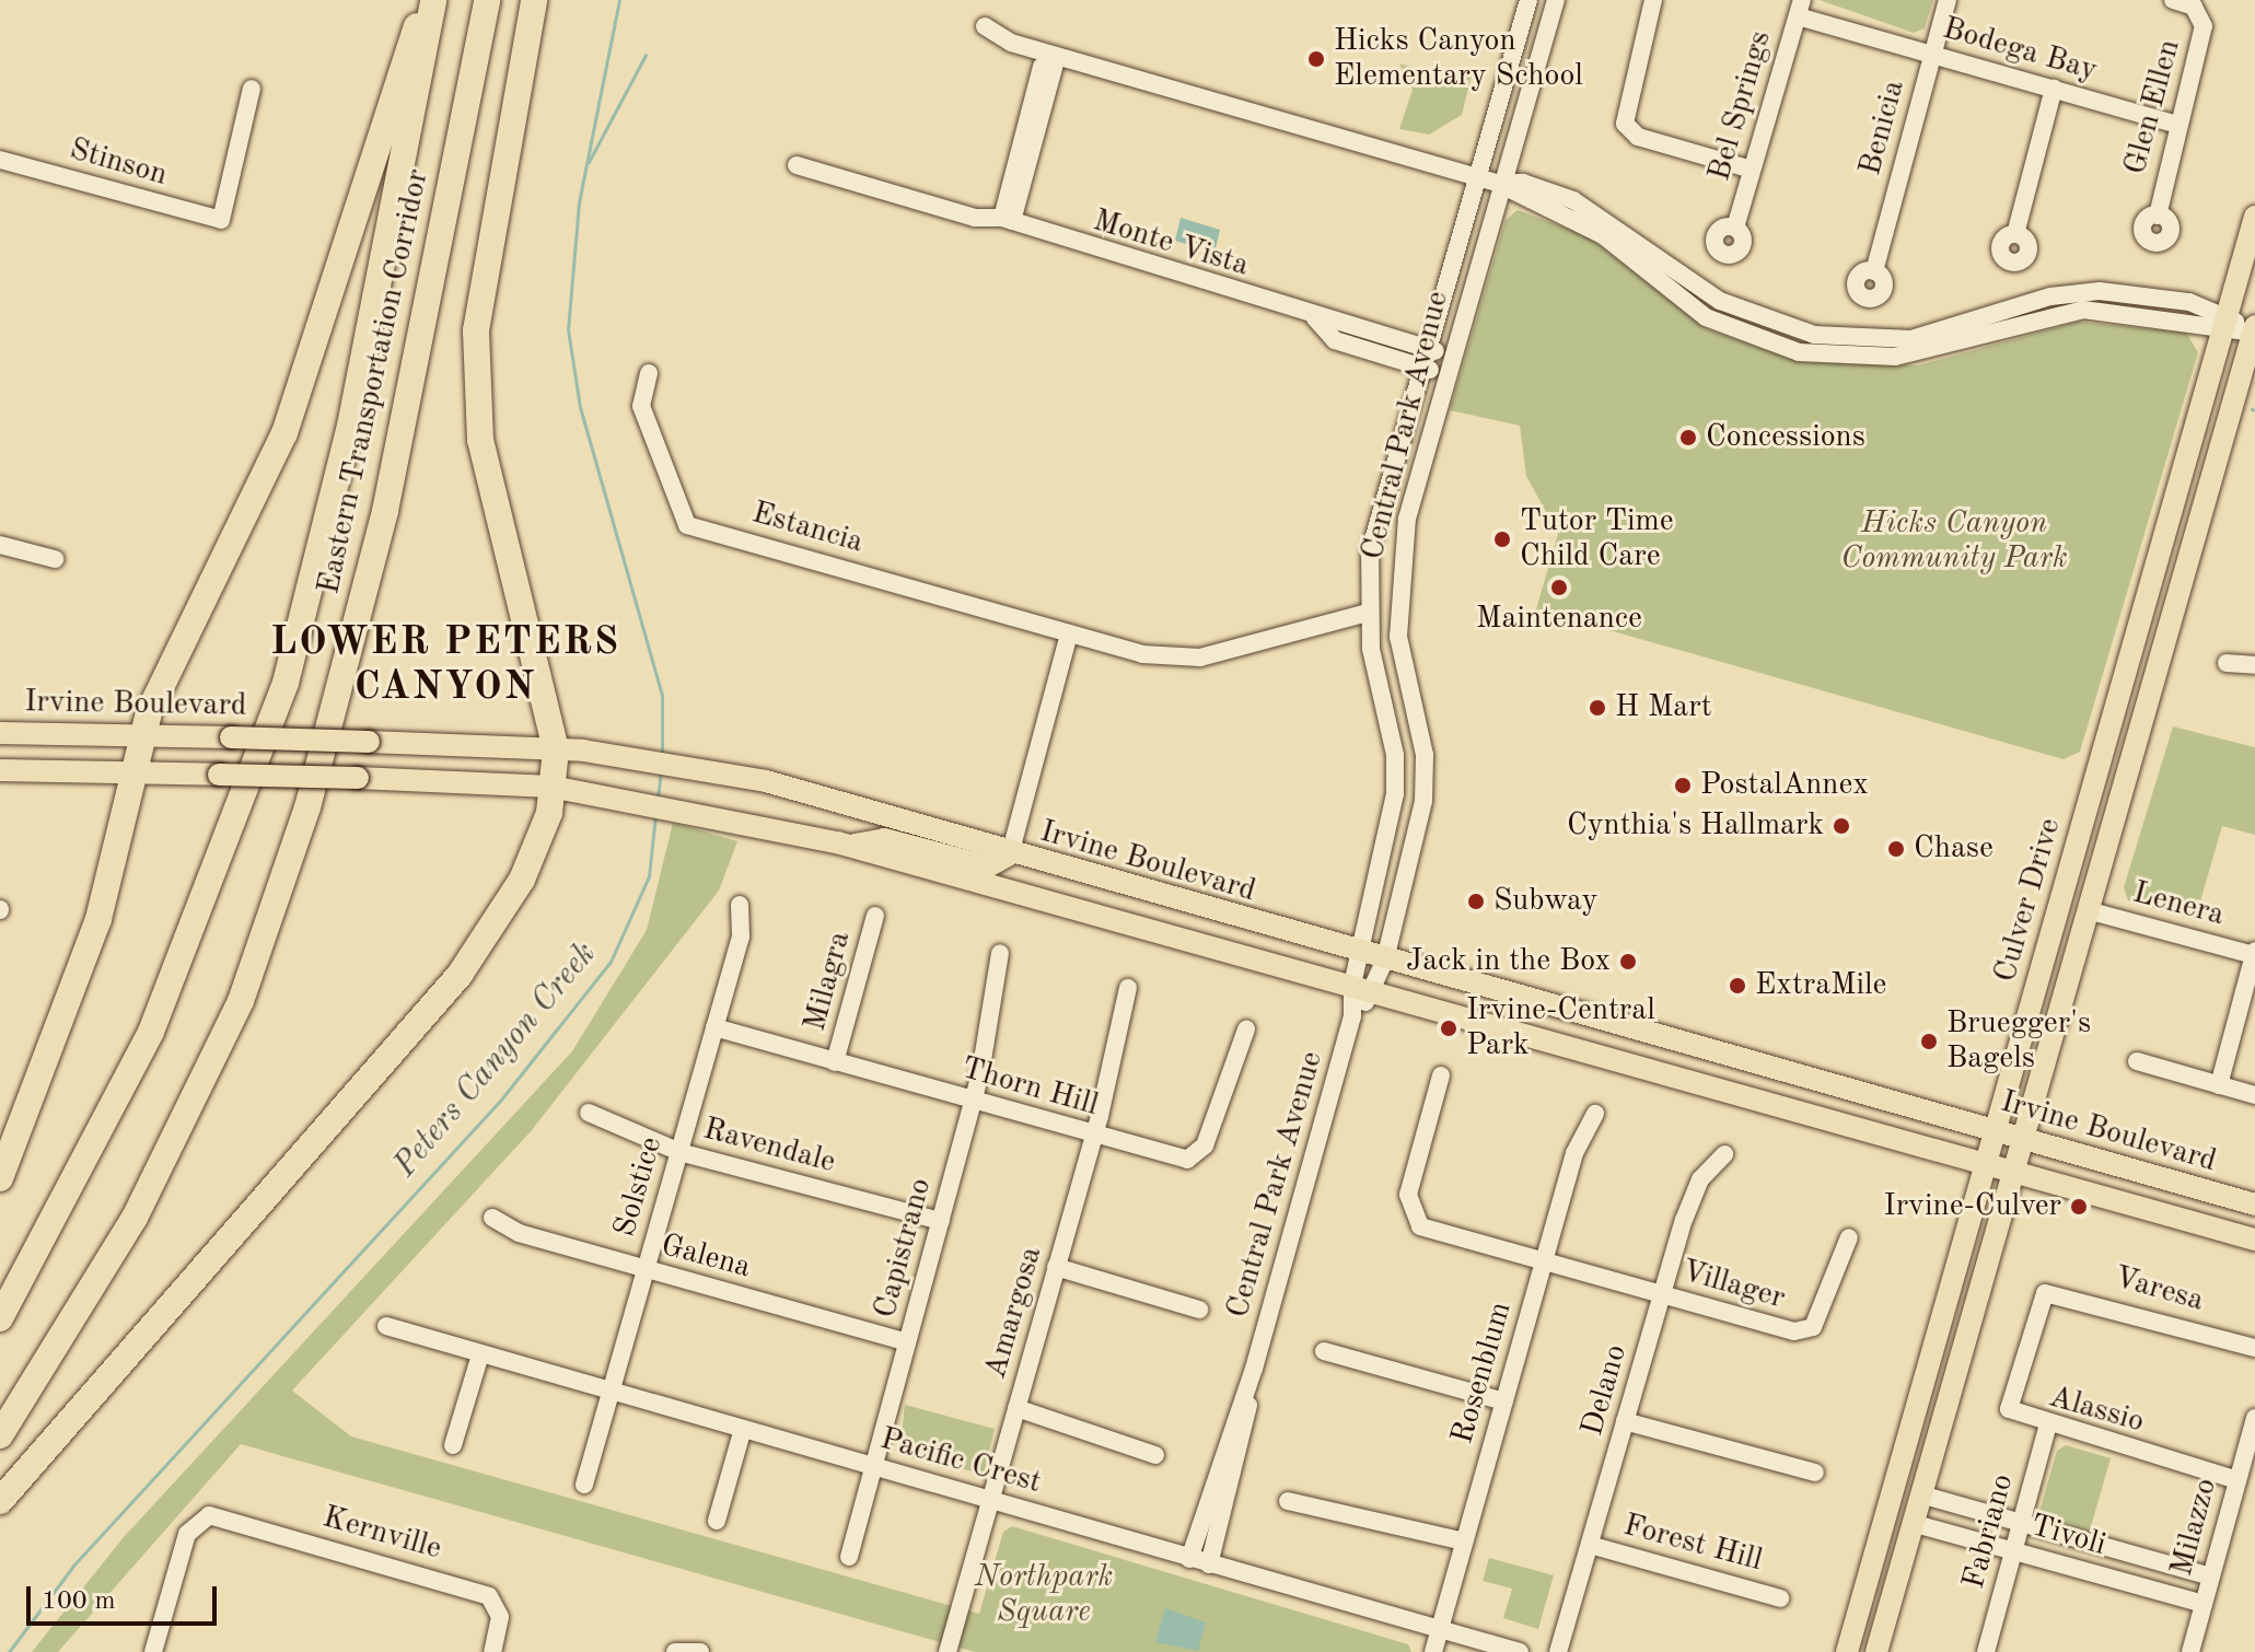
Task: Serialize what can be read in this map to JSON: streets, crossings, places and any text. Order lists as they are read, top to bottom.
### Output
{
  "streets": {
    "highway": ["Eastern Transportation Corridor"],
    "main road": ["Irvine Boulevard", "Culver Drive"],
    "street": [
      "Bodega Bay",
      "Bel Springs",
      "Glen Ellen",
      "Benicia",
      "Stinson",
      "Monte Vista",
      "Central Park Avenue",
      "Estancia",
      "Lenera",
      "Milagra",
      "Thorn Hill",
      "Ravendale",
      "Solstice",
      "Capistrano",
      "Galena",
      "Villager",
      "Varesa",
      "Amargosa",
      "Rosenblum",
      "Delano",
      "Alassio",
      "Pacific Crest",
      "Milazzo",
      "Fabriano",
      "Kernville",
      "Tivoli",
      "Forest Hill"
    ]
  },
  "crossings": [
    ["Bodega Bay", "Bel Springs"],
    ["Bodega Bay", "Glen Ellen"],
    ["Bodega Bay", "Benicia"],
    ["Monte Vista", "Central Park Avenue"],
    ["Central Park Avenue", "Estancia"],
    ["Central Park Avenue", "Irvine Boulevard"],
    ["Central Park Avenue", "Pacific Crest"],
    ["Irvine Boulevard", "Culver Drive"],
    ["Culver Drive", "Lenera"],
    ["Culver Drive", "Tivoli"],
    ["Milagra", "Thorn Hill"],
    ["Thorn Hill", "Solstice"],
    ["Thorn Hill", "Capistrano"],
    ["Thorn Hill", "Amargosa"],
    ["Ravendale", "Solstice"],
    ["Ravendale", "Capistrano"],
    ["Solstice", "Galena"],
    ["Solstice", "Pacific Crest"],
    ["Capistrano", "Galena"],
    ["Capistrano", "Pacific Crest"],
    ["Villager", "Rosenblum"],
    ["Villager", "Delano"],
    ["Varesa", "Alassio"],
    ["Amargosa", "Pacific Crest"],
    ["Rosenblum", "Pacific Crest"],
    ["Delano", "Forest Hill"],
    ["Alassio", "Milazzo"],
    ["Alassio", "Fabriano"],
    ["Milazzo", "Tivoli"],
    ["Fabriano", "Tivoli"]
  ],
  "districts": ["LOWER PETERS CANYON"],
  "water": ["Peters Canyon Creek"],
  "parks": ["Hicks Canyon Community Park", "Northpark Square"],
  "places": [
    "Hicks Canyon Elementary School",
    "Concessions",
    "Tutor Time Child Care",
    "Maintenance",
    "H Mart",
    "PostalAnnex",
    "Cynthia's Hallmark",
    "Chase",
    "Subway",
    "Jack in the Box",
    "ExtraMile",
    "Irvine-Central Park",
    "Bruegger's Bagels",
    "Irvine-Culver"
  ],
  "scale_bar": "100 m"
}
